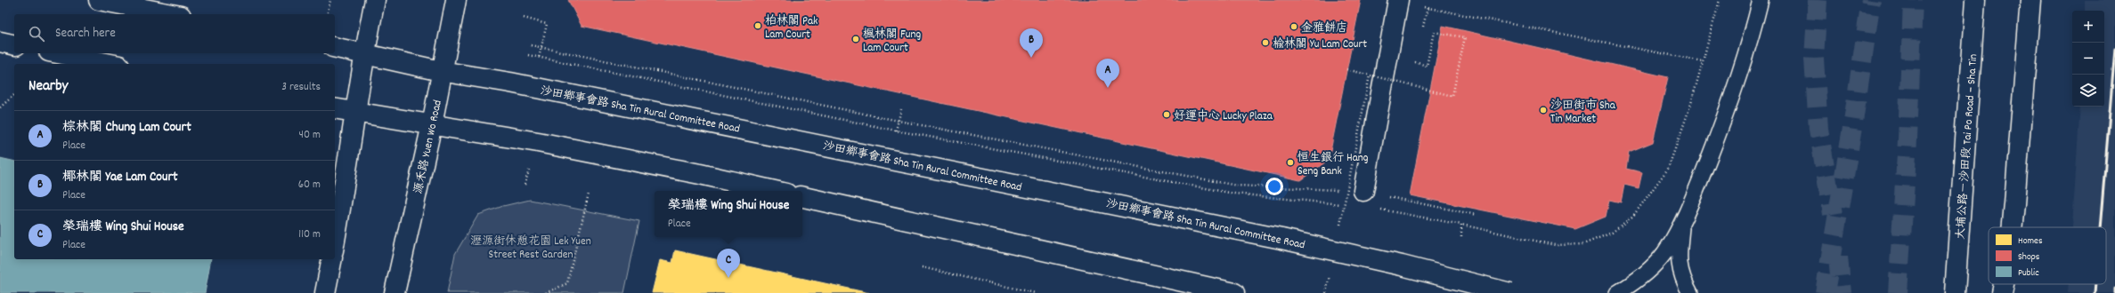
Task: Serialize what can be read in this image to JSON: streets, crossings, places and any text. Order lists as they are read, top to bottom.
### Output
{
  "streets": {
    "main road": ["沙田鄉事會路 Sha Tin Rural Committee Road", "源禾路 Yuen Wo Road", "大埔公路－沙田段 Tai Po Road – Sha Tin"]
  },
  "crossings": [
    ["沙田鄉事會路 Sha Tin Rural Committee Road", "源禾路 Yuen Wo Road"]
  ],
  "parks": ["瀝源街休憩花園 Lek Yuen Street Rest Garden"],
  "places": [
    "柏林閣 Pak Lam Court",
    "金雅餅店",
    "楓林閣 Fung Lam Court",
    "榆林閣 Yu Lam Court",
    "沙田街市 Sha Tin Market",
    "好運中心 Lucky Plaza",
    "恒生銀行 Hang Seng Bank"
  ],
  "legend": ["Homes", "Shops", "Public"],
  "page": {
    "map_buttons": ["+", "−"],
    "search": "Search here",
    "pins": ["B", "A", "C"],
    "heading": ["Nearby", "3 results"],
    "list": [
      {
        "mark": "A",
        "name": "棕林閣 Chung Lam Court",
        "note": "Place",
        "value": "40 m"
      },
      {
        "mark": "B",
        "name": "椰林閣 Yae Lam Court",
        "note": "Place",
        "value": "60 m"
      },
      {
        "mark": "C",
        "name": "榮瑞樓 Wing Shui House",
        "note": "Place",
        "value": "110 m"
      }
    ],
    "popup": ["榮瑞樓 Wing Shui House", "Place"]
  }
}
